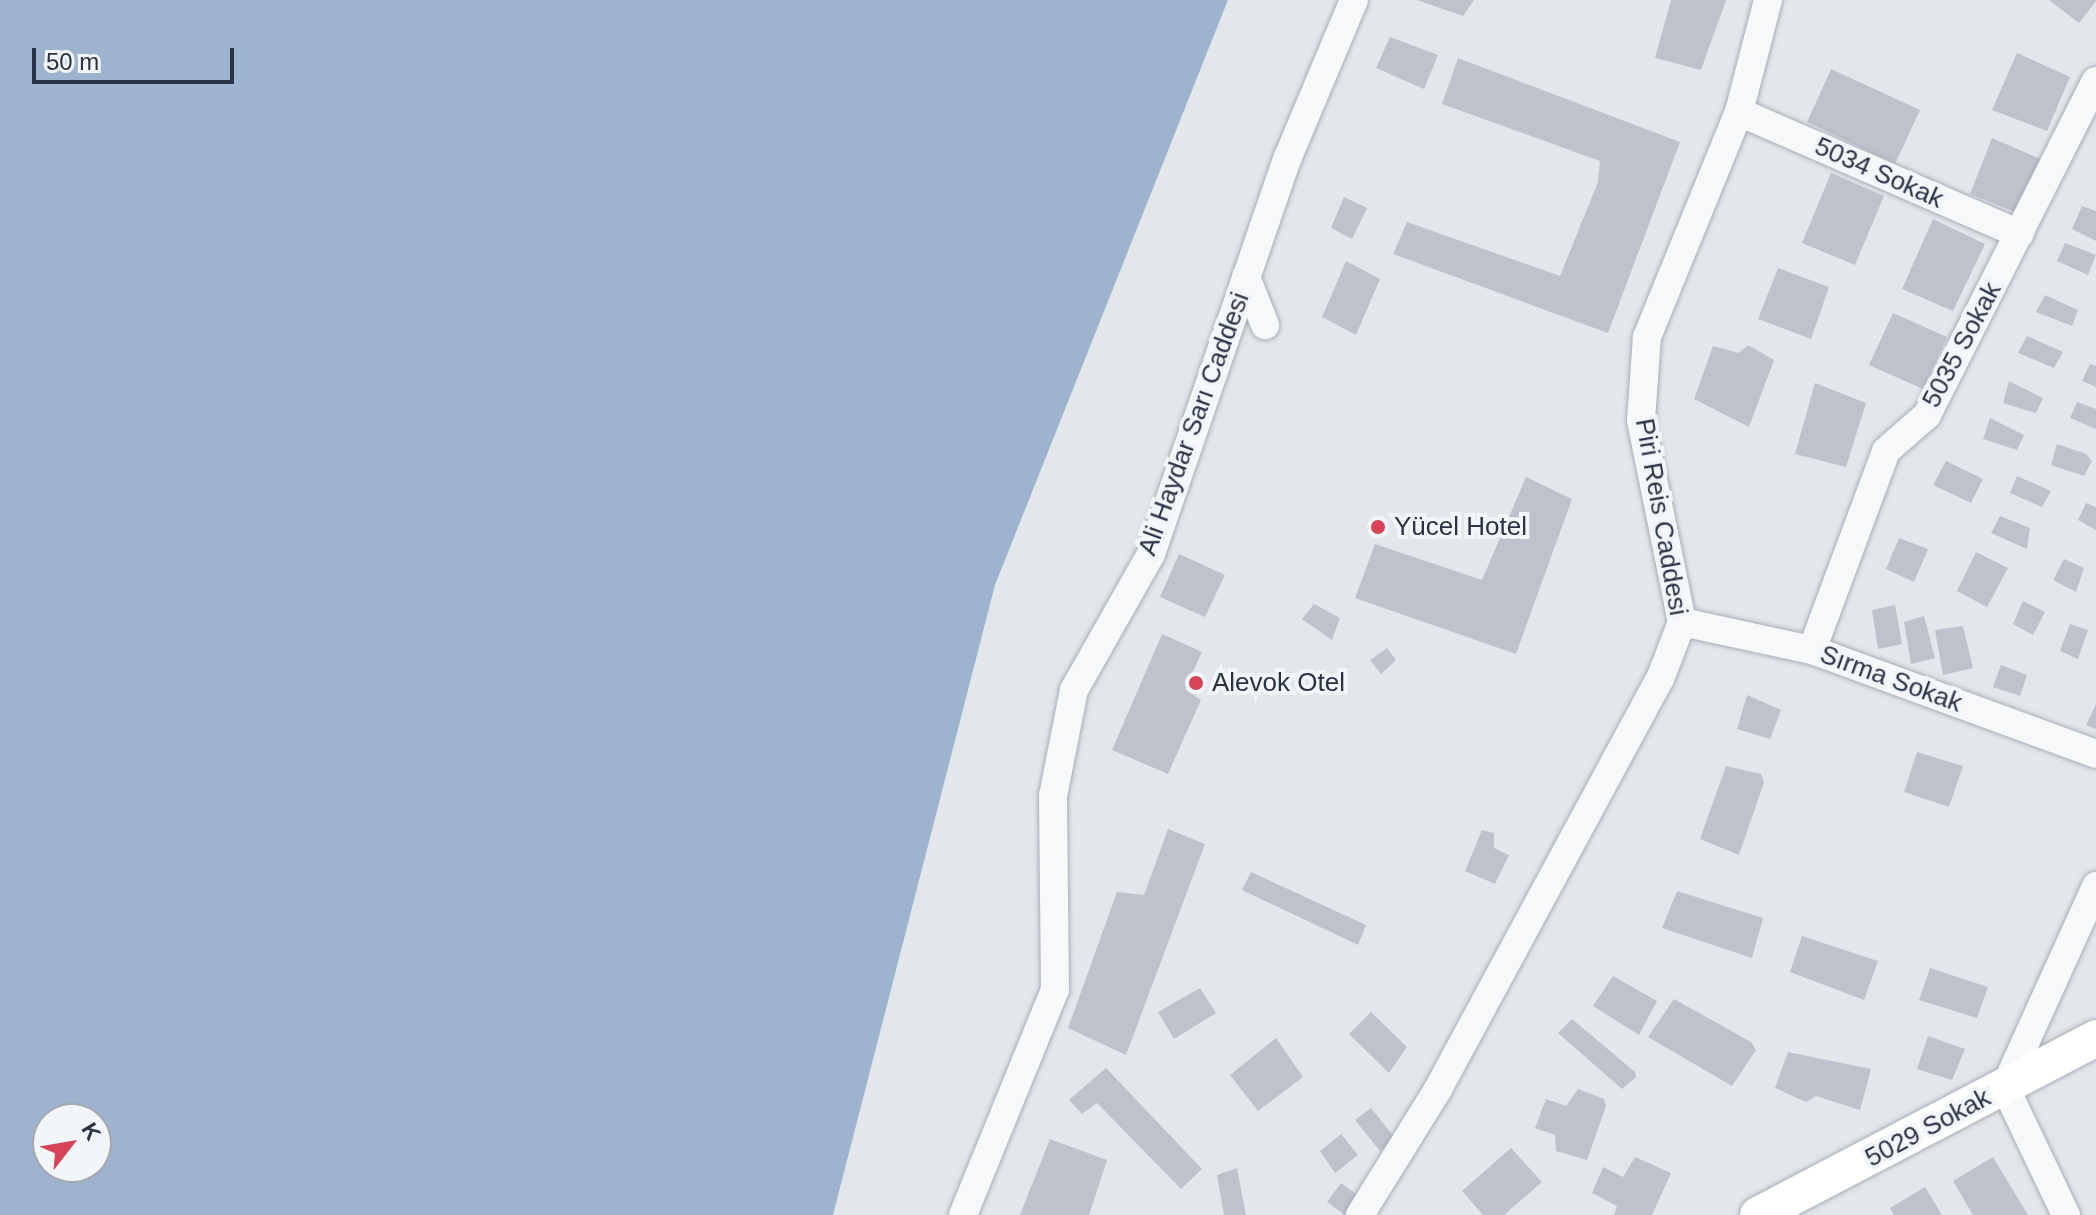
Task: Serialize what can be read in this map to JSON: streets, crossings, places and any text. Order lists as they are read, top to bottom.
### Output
{
  "streets": {
    "main road": ["5029 Sokak"],
    "street": [
      "5034 Sokak",
      "5035 Sokak",
      "Ali Haydar Sarı Caddesi",
      "Piri Reis Caddesi",
      "Sırma Sokak"
    ]
  },
  "crossings": [
    ["5034 Sokak", "5035 Sokak"],
    ["5034 Sokak", "Piri Reis Caddesi"],
    ["5035 Sokak", "Sırma Sokak"],
    ["Piri Reis Caddesi", "Sırma Sokak"]
  ],
  "places": ["Yücel Hotel", "Alevok Otel"],
  "scale_bar": "50 m",
  "north": "top right"
}
